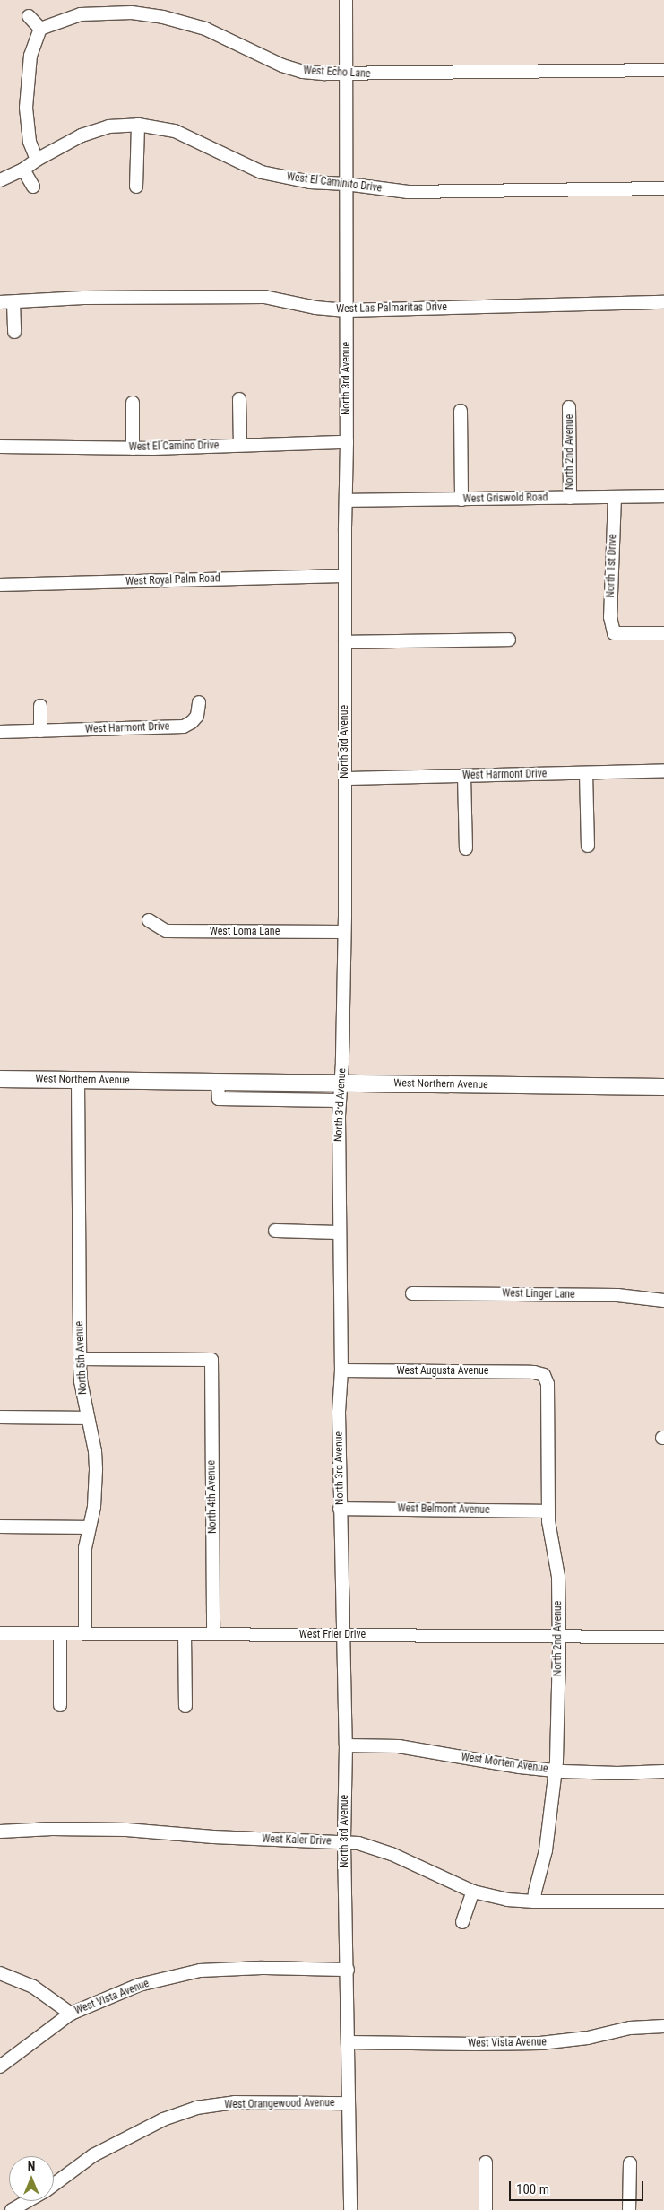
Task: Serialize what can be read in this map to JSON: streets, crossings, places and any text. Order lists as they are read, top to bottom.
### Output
{
  "streets": {
    "main road": ["West Northern Avenue"],
    "street": [
      "West Echo Lane",
      "West El Caminito Drive",
      "West Las Palmaritas Drive",
      "North 3rd Avenue",
      "West El Camino Drive",
      "North 2nd Avenue",
      "West Griswold Road",
      "North 1st Drive",
      "West Royal Palm Road",
      "West Harmont Drive",
      "West Loma Lane",
      "West Linger Lane",
      "North 5th Avenue",
      "West Augusta Avenue",
      "North 4th Avenue",
      "West Belmont Avenue",
      "West Frier Drive",
      "West Morten Avenue",
      "West Kaler Drive",
      "West Vista Avenue",
      "West Orangewood Avenue"
    ]
  },
  "crossings": [
    ["West Echo Lane", "North 3rd Avenue"],
    ["West El Caminito Drive", "North 3rd Avenue"],
    ["West Las Palmaritas Drive", "North 3rd Avenue"],
    ["North 3rd Avenue", "West El Camino Drive"],
    ["North 3rd Avenue", "West Griswold Road"],
    ["North 3rd Avenue", "West Royal Palm Road"],
    ["North 3rd Avenue", "West Harmont Drive"],
    ["North 3rd Avenue", "West Loma Lane"],
    ["North 3rd Avenue", "West Northern Avenue"],
    ["North 3rd Avenue", "West Augusta Avenue"],
    ["North 3rd Avenue", "West Belmont Avenue"],
    ["North 3rd Avenue", "West Frier Drive"],
    ["North 3rd Avenue", "West Morten Avenue"],
    ["North 3rd Avenue", "West Kaler Drive"],
    ["North 3rd Avenue", "West Vista Avenue"],
    ["North 3rd Avenue", "West Orangewood Avenue"],
    ["North 2nd Avenue", "West Griswold Road"],
    ["North 2nd Avenue", "West Augusta Avenue"],
    ["North 2nd Avenue", "West Belmont Avenue"],
    ["North 2nd Avenue", "West Frier Drive"],
    ["North 2nd Avenue", "West Morten Avenue"],
    ["North 2nd Avenue", "West Kaler Drive"],
    ["West Griswold Road", "North 1st Drive"],
    ["West Northern Avenue", "North 5th Avenue"],
    ["North 5th Avenue", "North 4th Avenue"],
    ["North 5th Avenue", "West Frier Drive"],
    ["North 4th Avenue", "West Frier Drive"]
  ],
  "scale_bar": "100 m",
  "north": "top"
}
